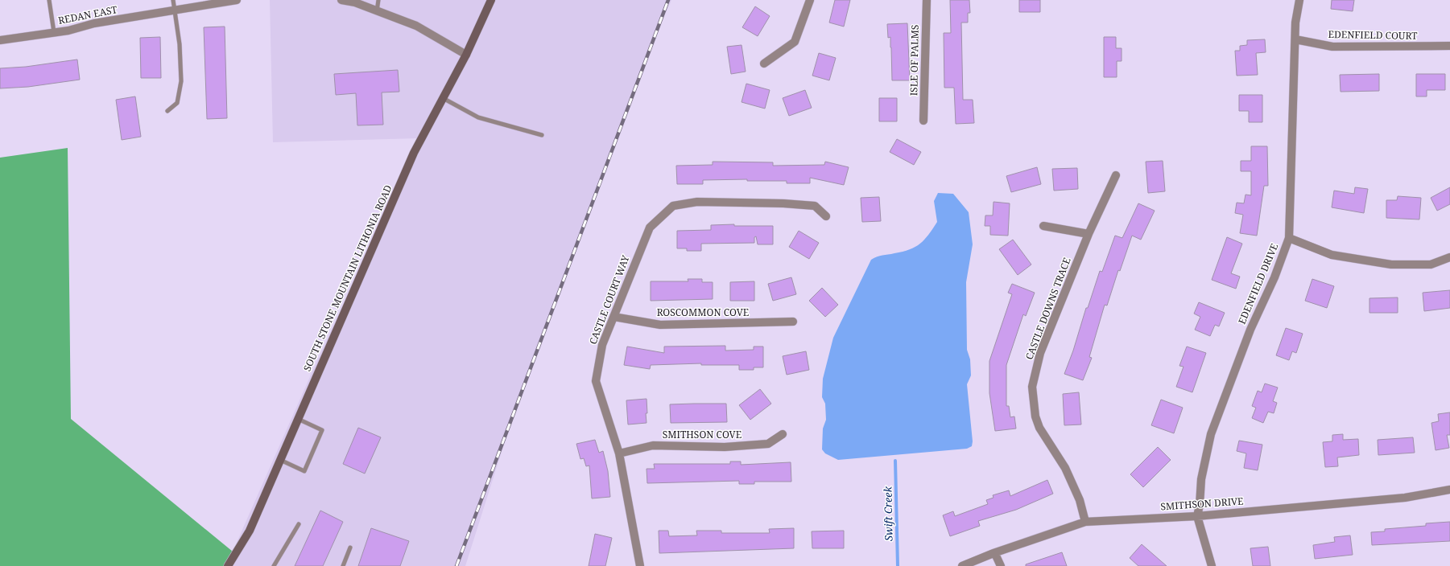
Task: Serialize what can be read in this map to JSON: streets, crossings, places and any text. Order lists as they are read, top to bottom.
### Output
{
  "streets": {
    "main road": ["SOUTH STONE MOUNTAIN LITHONIA ROAD"],
    "street": [
      "REDAN EAST",
      "EDENFIELD COURT",
      "ISLE OF PALMS",
      "EDENFIELD DRIVE",
      "CASTLE COURT WAY",
      "CASTLE DOWNS TRACE",
      "ROSCOMMON COVE",
      "SMITHSON COVE",
      "SMITHSON DRIVE"
    ]
  },
  "crossings": [
    ["EDENFIELD COURT", "EDENFIELD DRIVE"],
    ["EDENFIELD DRIVE", "SMITHSON DRIVE"],
    ["CASTLE COURT WAY", "ROSCOMMON COVE"],
    ["CASTLE COURT WAY", "SMITHSON COVE"],
    ["CASTLE DOWNS TRACE", "SMITHSON DRIVE"]
  ],
  "water": ["Swift Creek"]
}
